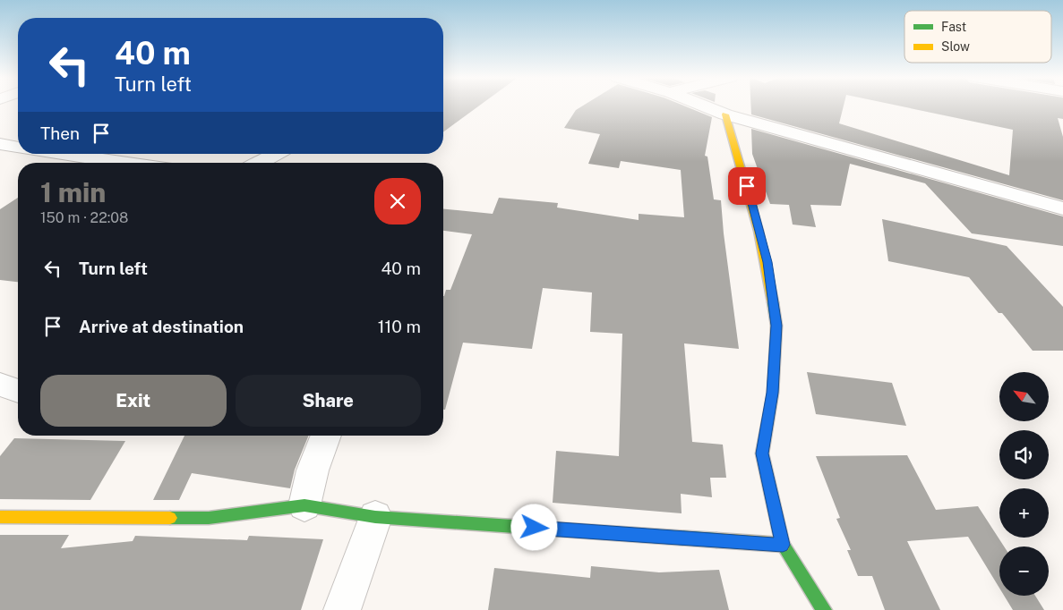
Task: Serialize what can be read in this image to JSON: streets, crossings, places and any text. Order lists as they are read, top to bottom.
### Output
{
  "legend": ["Fast", "Slow"],
  "north": "top left",
  "page": {
    "turn": ["40 m", "Turn left"],
    "then": "Then",
    "heading": ["1 min", "150 m · 22:08"],
    "list": [
      {
        "name": "Turn left",
        "value": "40 m"
      },
      {
        "name": "Arrive at destination",
        "value": "110 m"
      }
    ],
    "buttons": ["Exit", "Share"],
    "map_buttons": ["+", "−"]
  }
}
